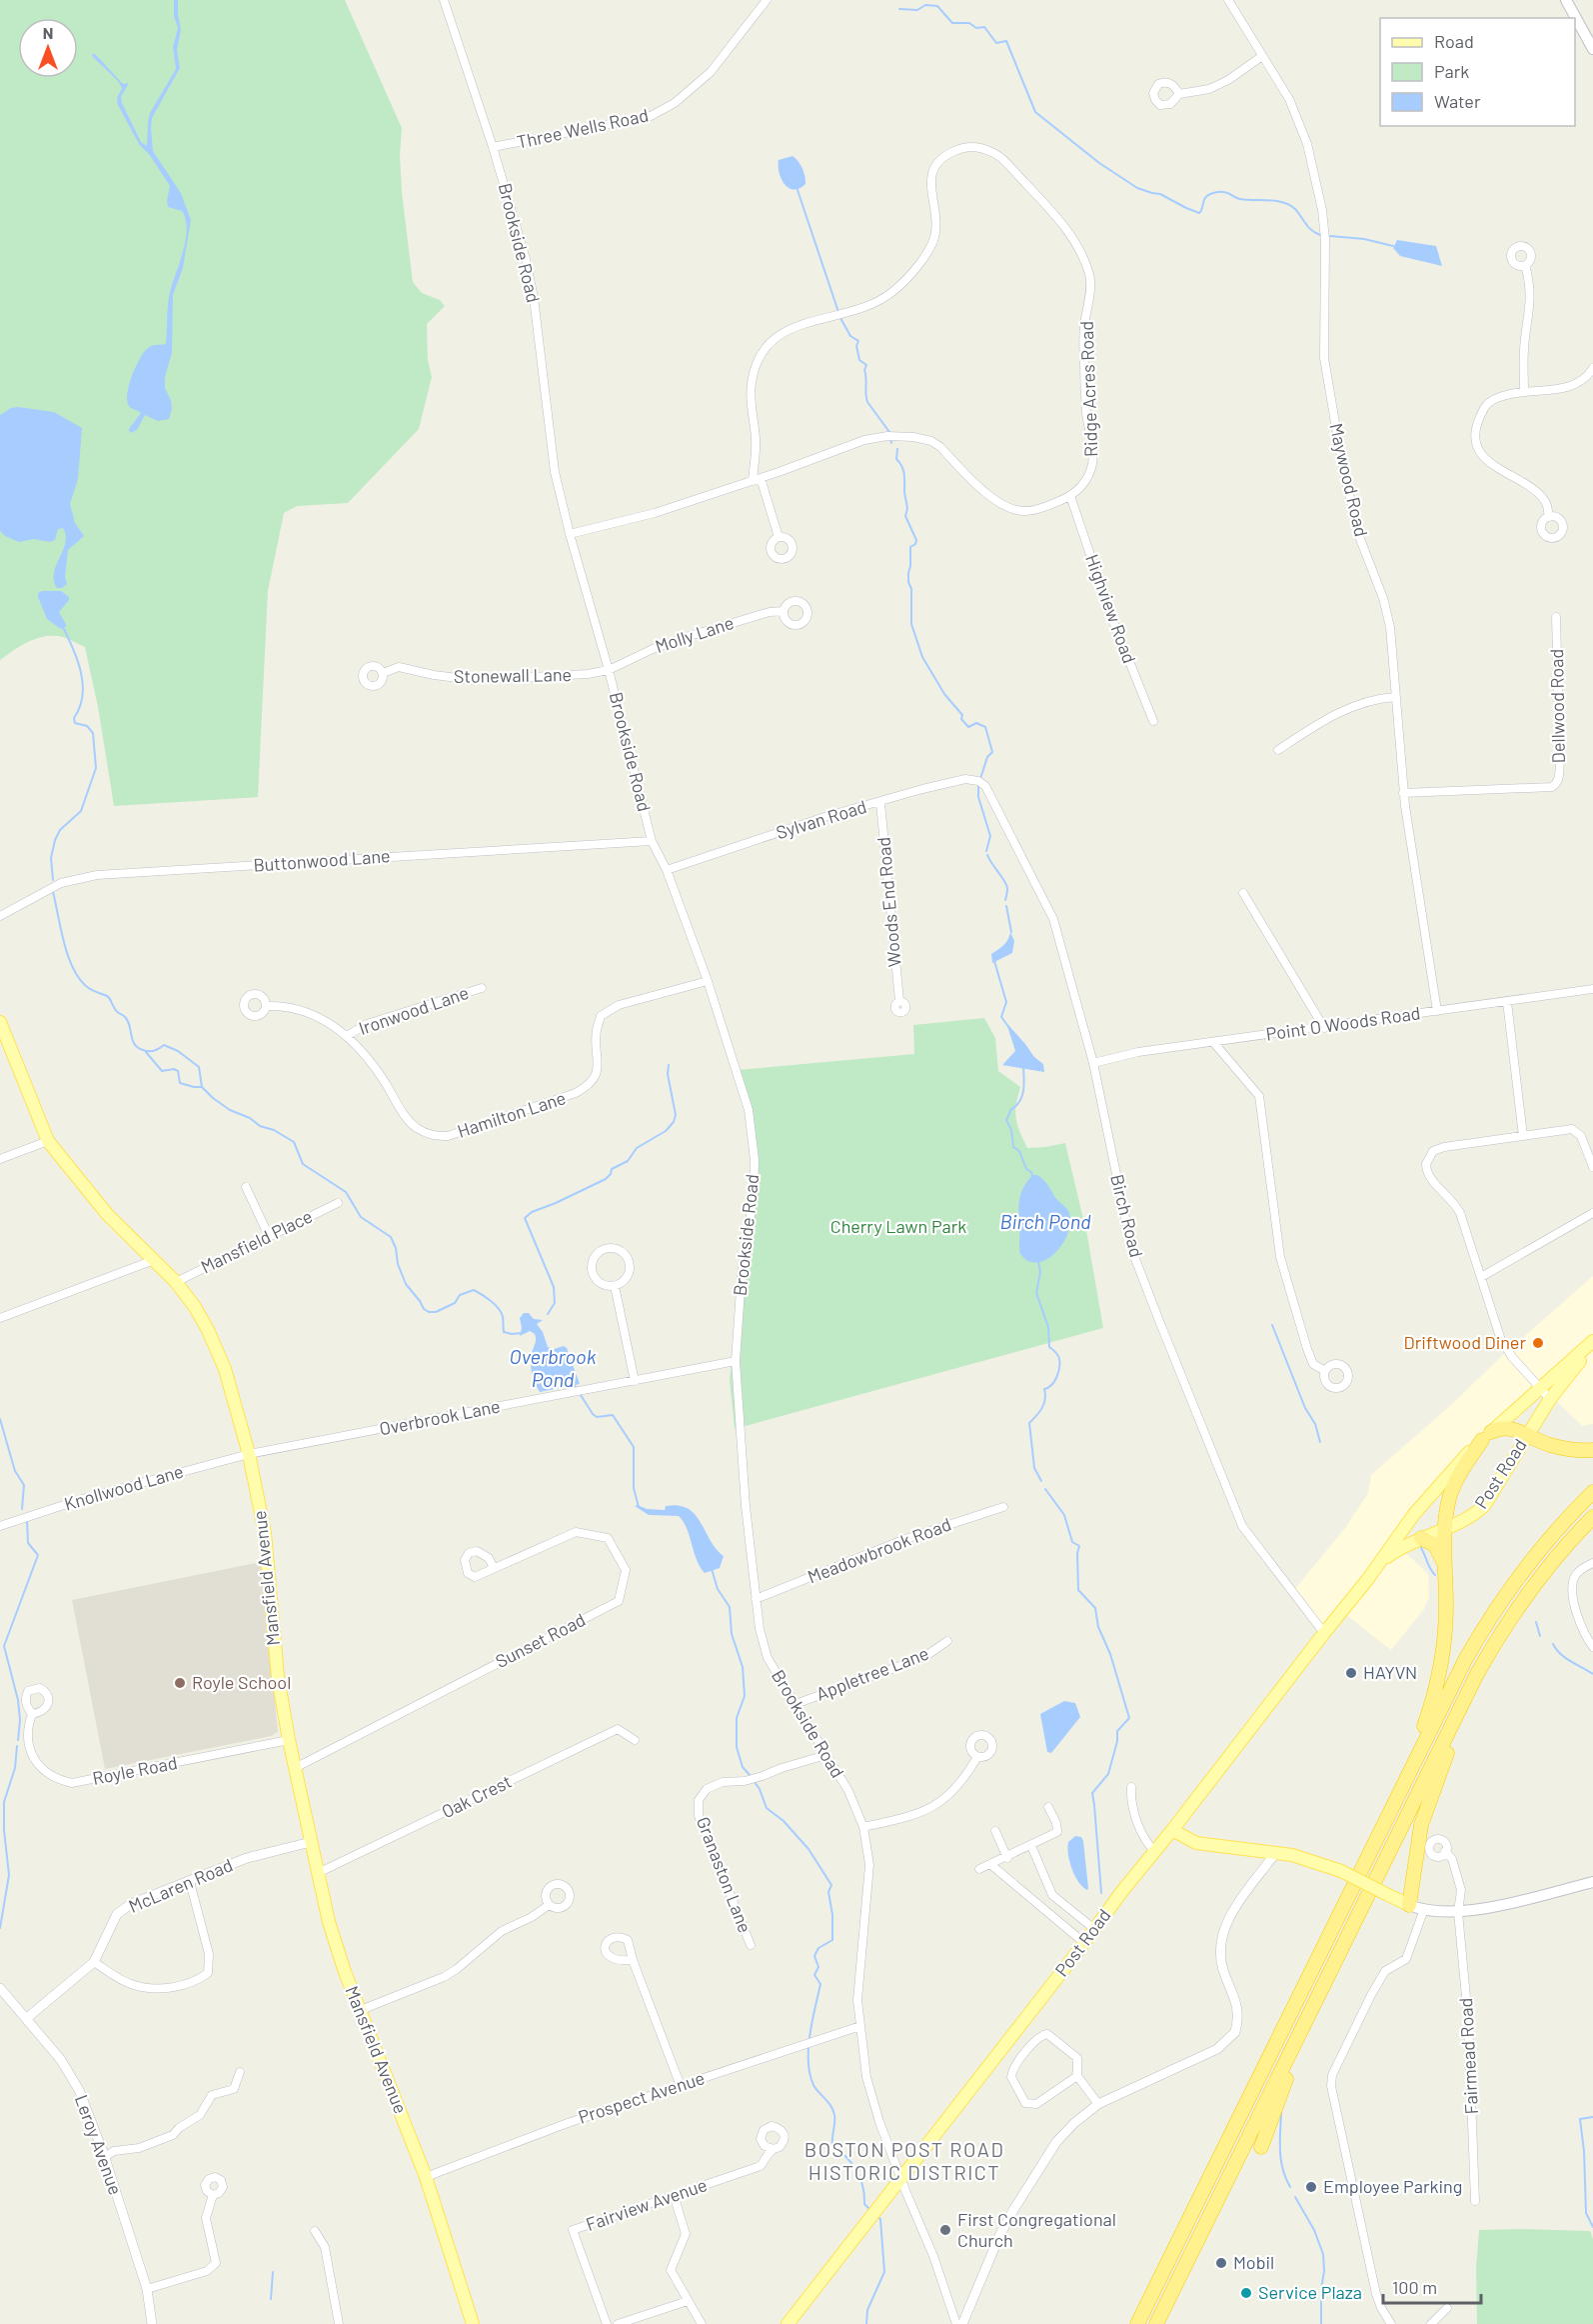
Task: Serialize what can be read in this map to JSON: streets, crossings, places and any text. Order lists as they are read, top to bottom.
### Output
{
  "streets": {
    "main road": ["Post Road", "Mansfield Avenue"],
    "street": [
      "Three Wells Road",
      "Brookside Road",
      "Ridge Acres Road",
      "Maywood Road",
      "Highview Road",
      "Molly Lane",
      "Stonewall Lane",
      "Dellwood Road",
      "Sylvan Road",
      "Buttonwood Lane",
      "Woods End Road",
      "Ironwood Lane",
      "Point O Woods Road",
      "Hamilton Lane",
      "Birch Road",
      "Mansfield Place",
      "Overbrook Lane",
      "Knollwood Lane",
      "Meadowbrook Road",
      "Sunset Road",
      "Appletree Lane",
      "Royle Road",
      "Oak Crest",
      "Granaston Lane",
      "McLaren Road",
      "Fairmead Road",
      "Prospect Avenue",
      "Leroy Avenue",
      "Fairview Avenue"
    ]
  },
  "crossings": [
    ["Three Wells Road", "Brookside Road"],
    ["Brookside Road", "Ridge Acres Road"],
    ["Brookside Road", "Molly Lane"],
    ["Brookside Road", "Stonewall Lane"],
    ["Brookside Road", "Sylvan Road"],
    ["Brookside Road", "Buttonwood Lane"],
    ["Brookside Road", "Hamilton Lane"],
    ["Brookside Road", "Overbrook Lane"],
    ["Brookside Road", "Post Road"],
    ["Brookside Road", "Meadowbrook Road"],
    ["Brookside Road", "Appletree Lane"],
    ["Brookside Road", "Granaston Lane"],
    ["Brookside Road", "Prospect Avenue"],
    ["Ridge Acres Road", "Highview Road"],
    ["Maywood Road", "Dellwood Road"],
    ["Maywood Road", "Point O Woods Road"],
    ["Molly Lane", "Stonewall Lane"],
    ["Sylvan Road", "Woods End Road"],
    ["Sylvan Road", "Birch Road"],
    ["Ironwood Lane", "Hamilton Lane"],
    ["Point O Woods Road", "Birch Road"],
    ["Birch Road", "Post Road"],
    ["Mansfield Place", "Mansfield Avenue"],
    ["Overbrook Lane", "Knollwood Lane"],
    ["Overbrook Lane", "Mansfield Avenue"],
    ["Knollwood Lane", "Mansfield Avenue"],
    ["Mansfield Avenue", "Sunset Road"],
    ["Mansfield Avenue", "Royle Road"],
    ["Mansfield Avenue", "Oak Crest"],
    ["Mansfield Avenue", "McLaren Road"],
    ["Mansfield Avenue", "Prospect Avenue"],
    ["McLaren Road", "Leroy Avenue"]
  ],
  "districts": ["BOSTON POST ROAD HISTORIC DISTRICT"],
  "water": ["Birch Pond", "Overbrook Pond"],
  "parks": ["Cherry Lawn Park"],
  "places": [
    "Driftwood Diner",
    "HAYVN",
    "Royle School",
    "Employee Parking",
    "First Congregational Church",
    "Mobil",
    "Service Plaza"
  ],
  "legend": ["Road", "Park", "Water"],
  "scale_bar": "100 m",
  "north": "top"
}
